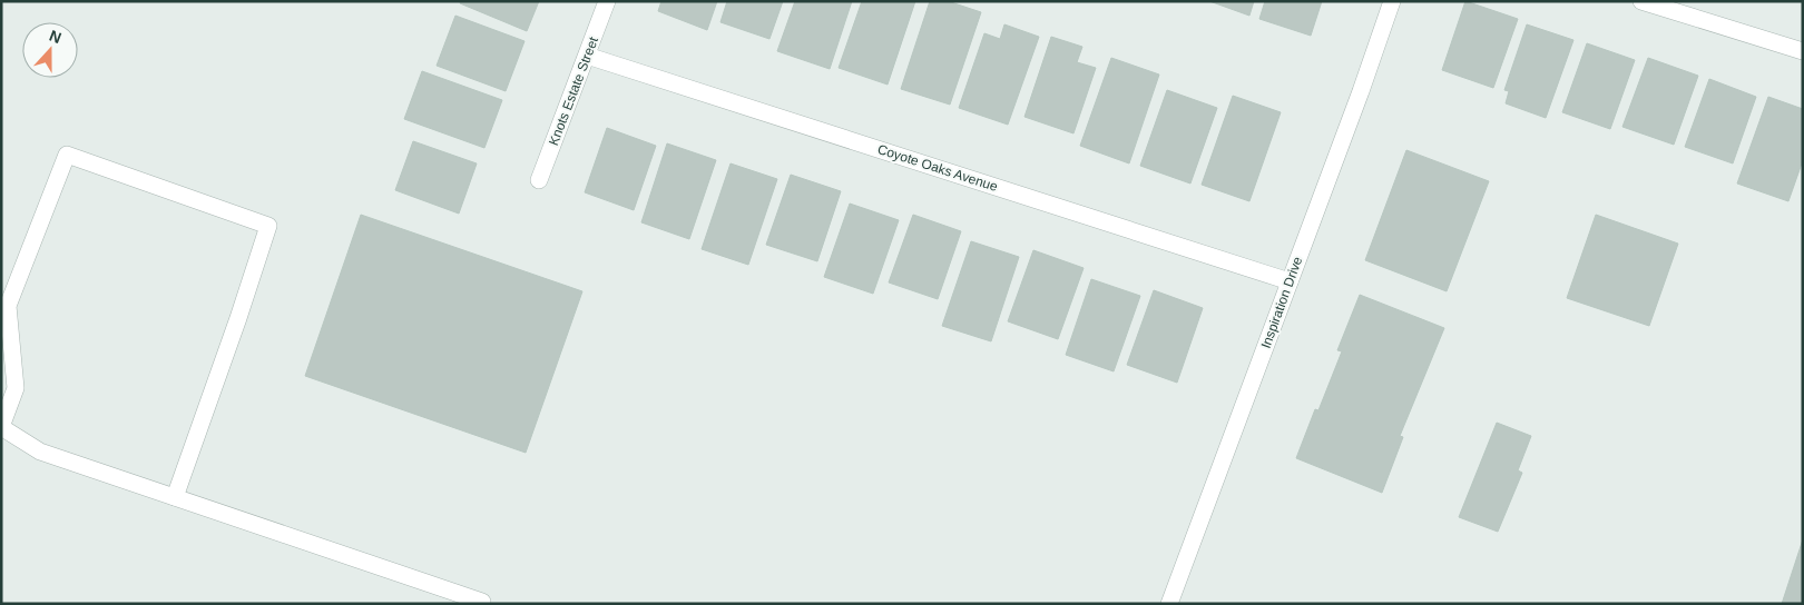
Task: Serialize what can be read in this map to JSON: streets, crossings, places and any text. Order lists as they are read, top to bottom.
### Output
{
  "streets": {
    "street": ["Knots Estate Street", "Coyote Oaks Avenue", "Inspiration Drive"]
  },
  "crossings": [
    ["Knots Estate Street", "Coyote Oaks Avenue"],
    ["Coyote Oaks Avenue", "Inspiration Drive"]
  ],
  "north": "top"
}
